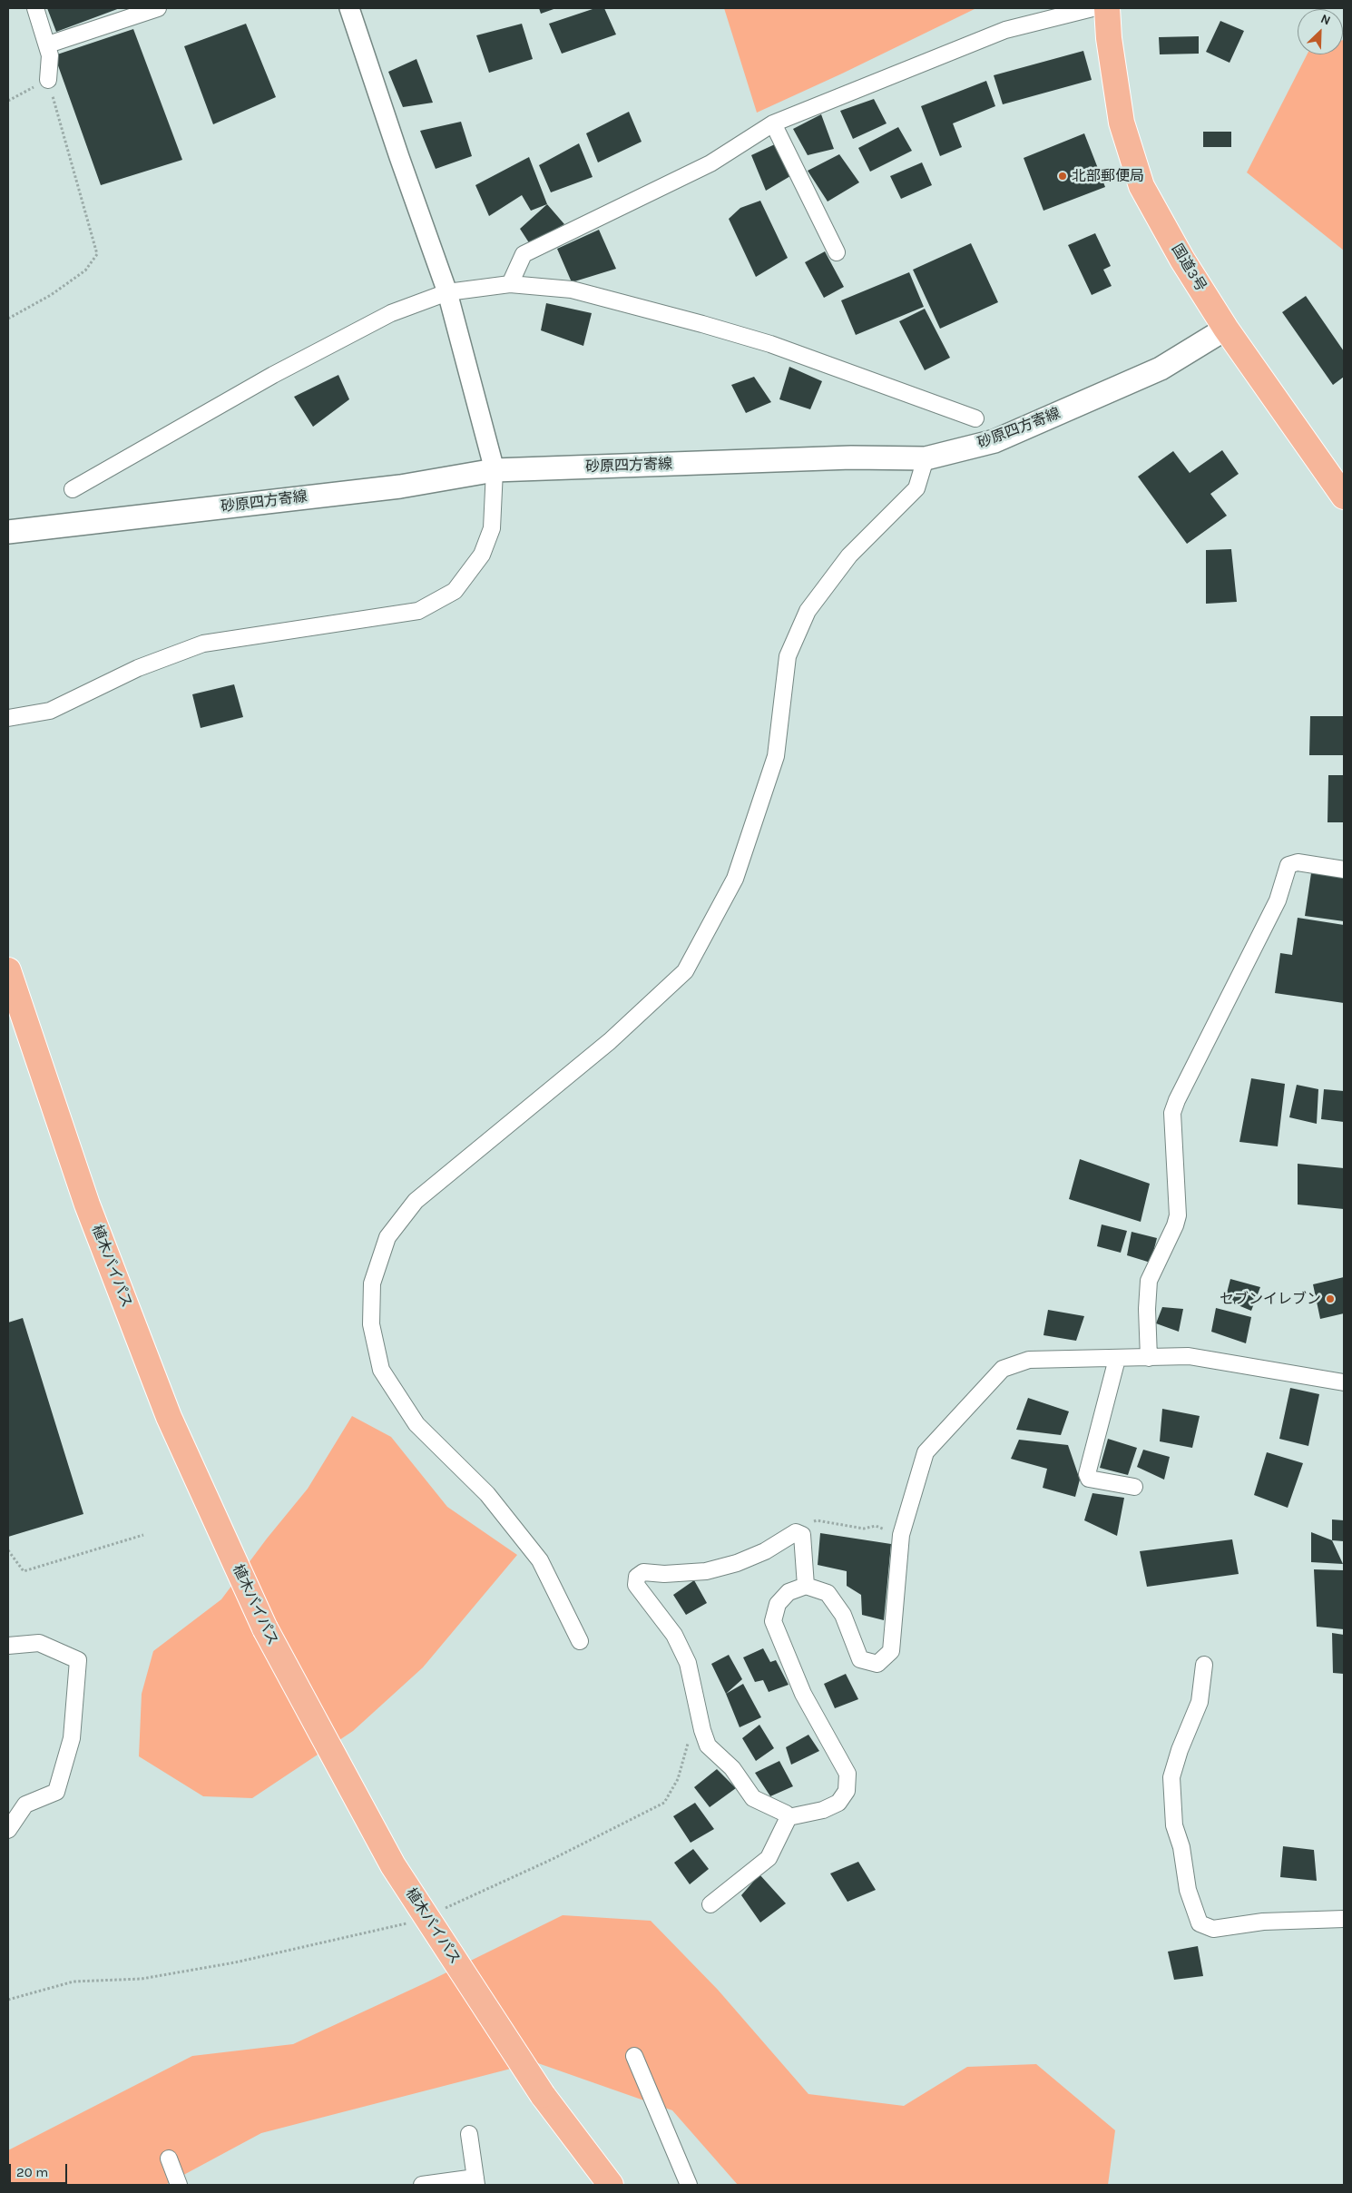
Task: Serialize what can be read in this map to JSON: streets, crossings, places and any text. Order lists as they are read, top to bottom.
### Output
{
  "streets": {
    "highway": ["国道3号", "植木バイパス"],
    "main road": ["砂原四方寄線"]
  },
  "crossings": [
    ["国道3号", "砂原四方寄線"]
  ],
  "places": ["北部郵便局", "セブンイレブン"],
  "scale_bar": "20 m",
  "north": "top right"
}
